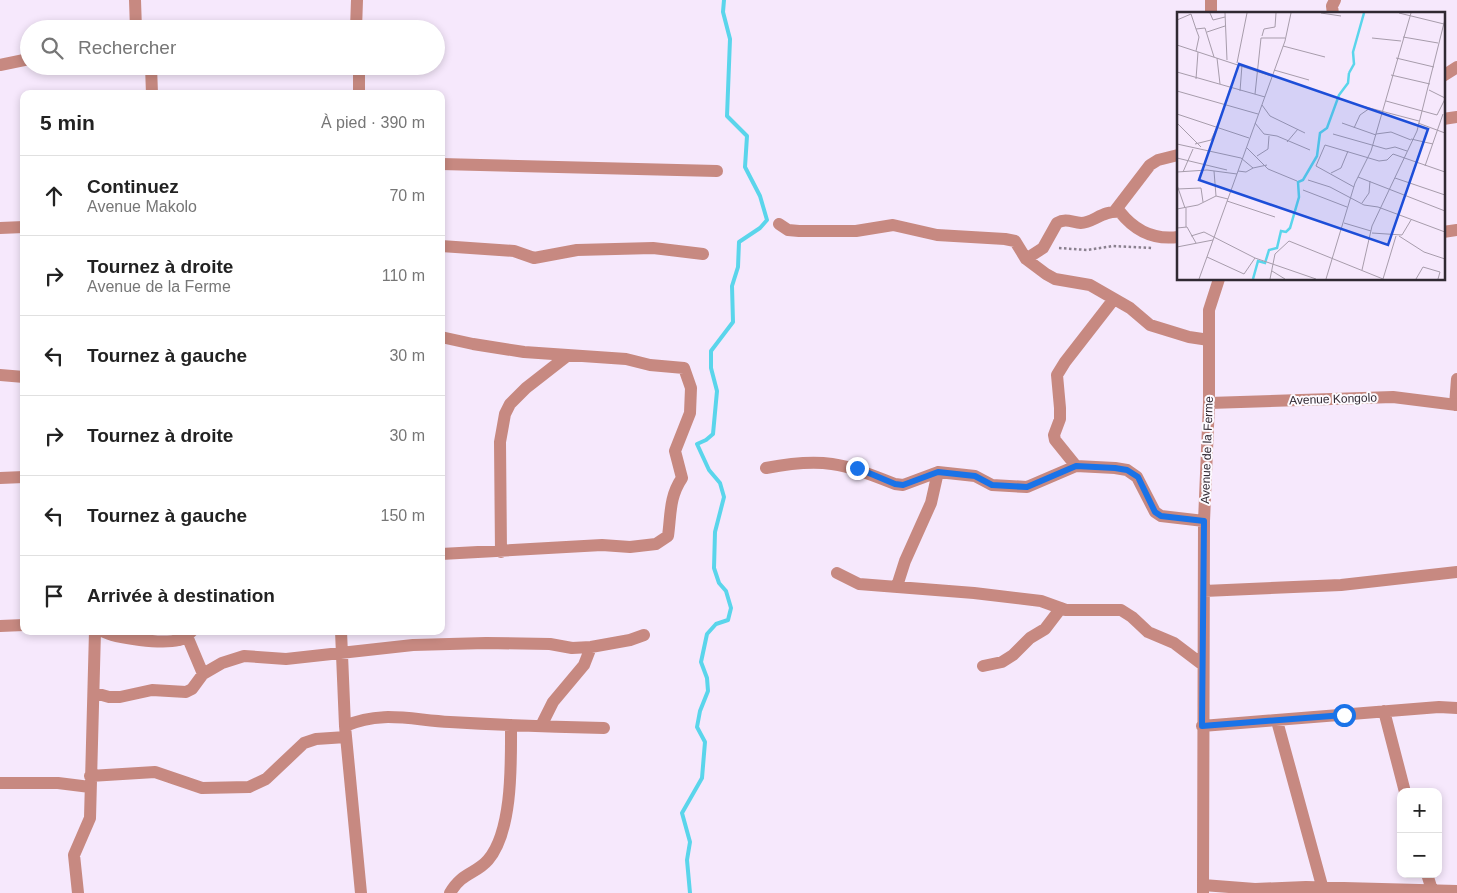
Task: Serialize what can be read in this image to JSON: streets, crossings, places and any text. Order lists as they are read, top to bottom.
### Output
{
  "streets": {
    "street": ["Avenue Kongolo", "Avenue de la Ferme"]
  },
  "crossings": [
    ["Avenue Kongolo", "Avenue de la Ferme"]
  ],
  "page": {
    "search": "Rechercher",
    "heading": ["5 min", "À pied · 390 m"],
    "list": [
      ["Continuez", "Avenue Makolo", "70 m"],
      ["Tournez à droite", "Avenue de la Ferme", "110 m"],
      ["Tournez à gauche", "30 m"],
      ["Tournez à droite", "30 m"],
      ["Tournez à gauche", "150 m"],
      "Arrivée à destination"
    ],
    "map_buttons": ["+", "−"]
  }
}
